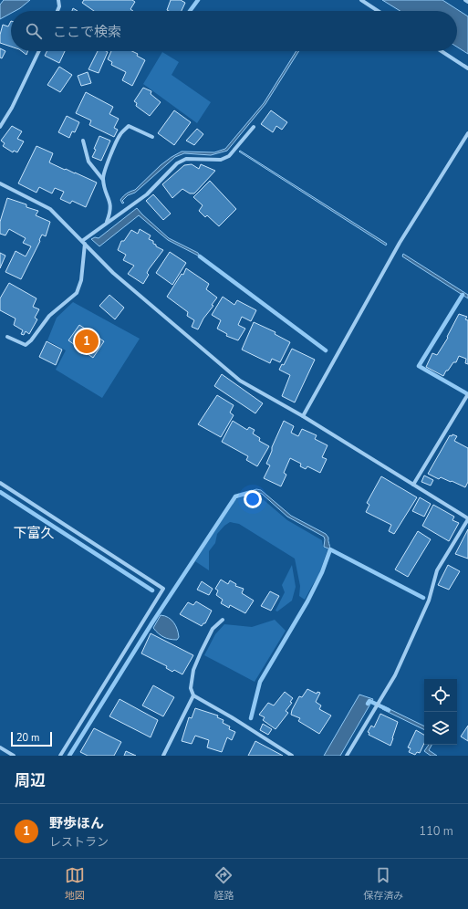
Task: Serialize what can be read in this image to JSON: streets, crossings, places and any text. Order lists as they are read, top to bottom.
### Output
{
  "districts": ["下富久"],
  "scale_bar": "20 m",
  "page": {
    "search": "ここで検索",
    "pins": "1",
    "scale": "20 m",
    "heading": "周辺",
    "list": [
      {
        "mark": "1",
        "name": "野歩ほん",
        "note": "レストラン",
        "value": "110 m"
      }
    ],
    "nav": ["地図", "経路", "保存済み"]
  }
}
